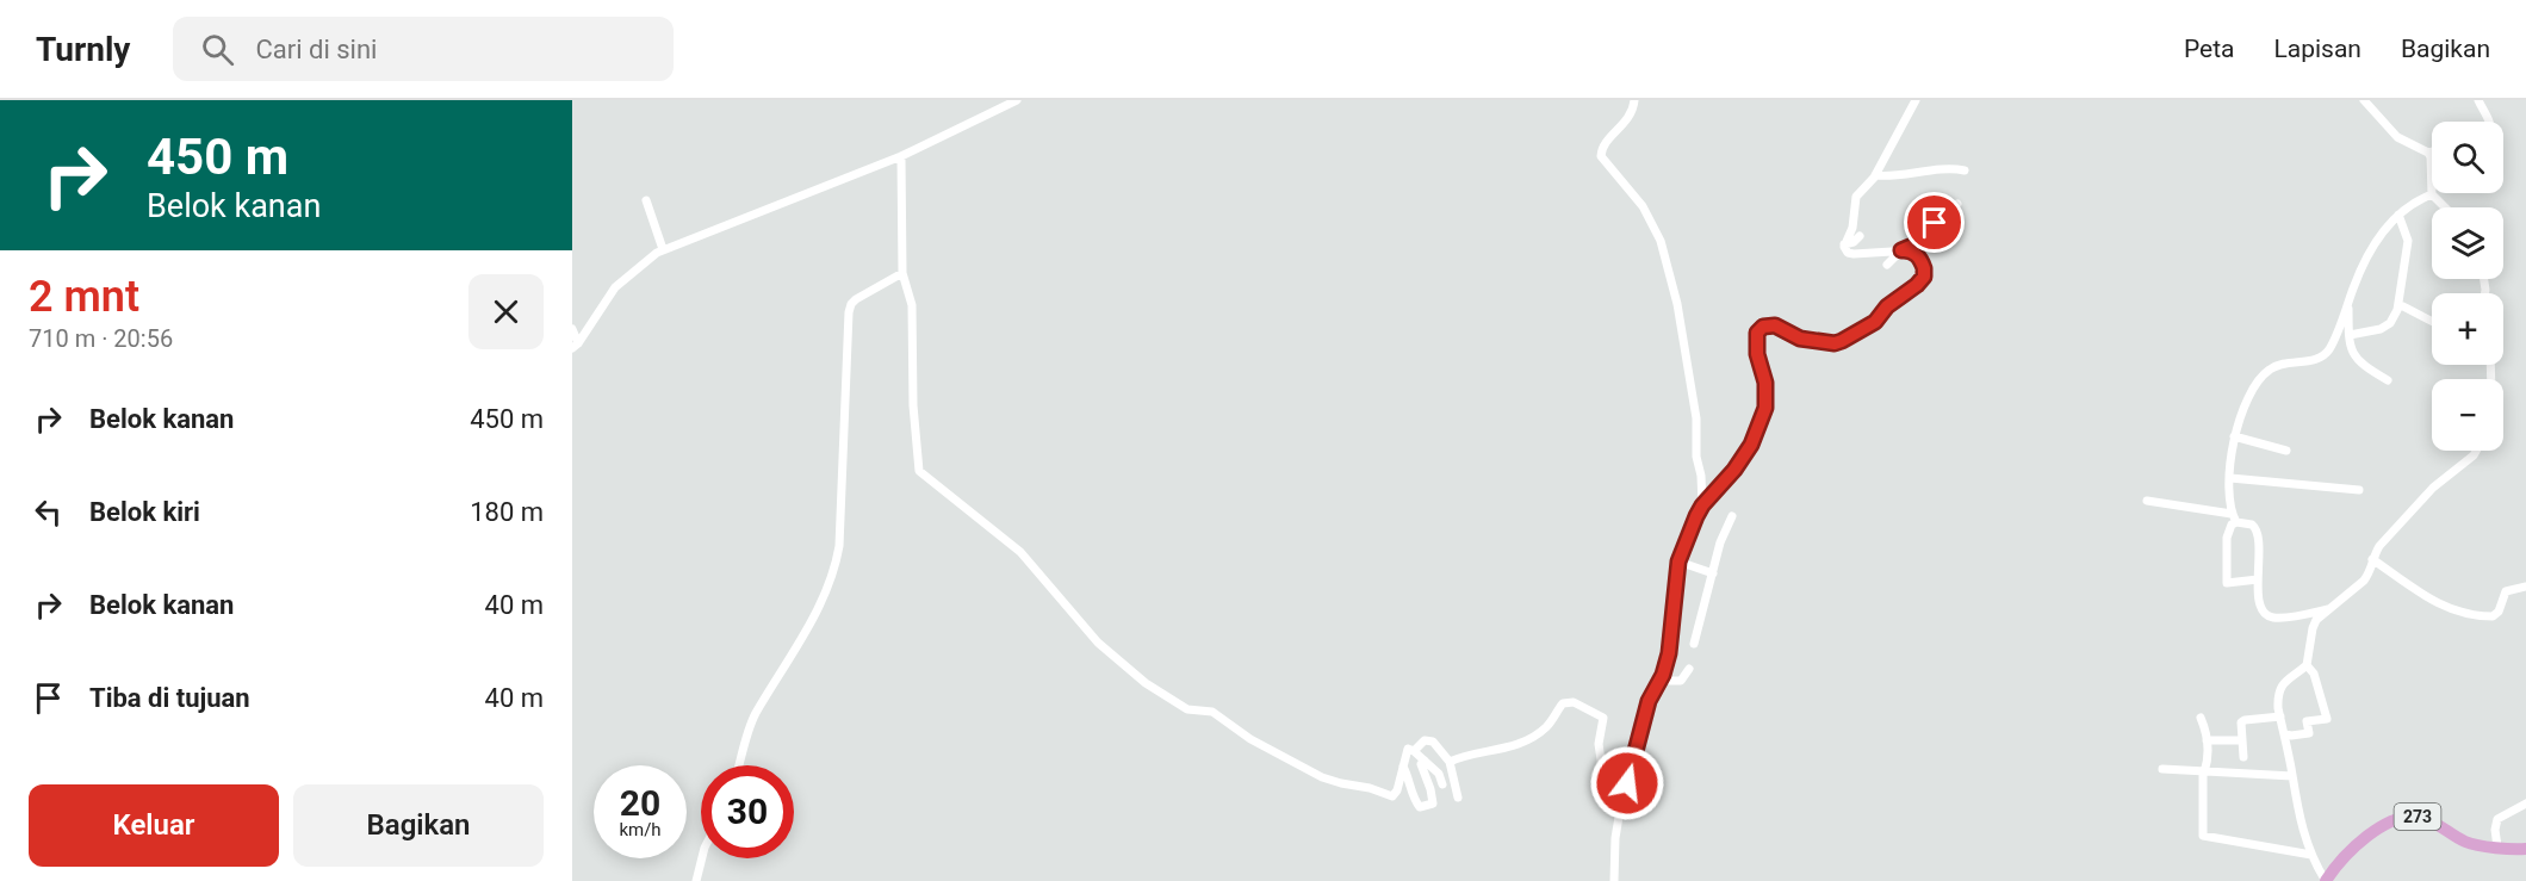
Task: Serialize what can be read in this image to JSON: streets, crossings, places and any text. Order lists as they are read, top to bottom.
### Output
{
  "streets": {
    "main road": ["273"]
  },
  "page": {
    "header": "Turnly",
    "search": "Cari di sini",
    "nav": ["Peta", "Lapisan", "Bagikan"],
    "turn": ["450 m", "Belok kanan"],
    "map_buttons": ["+", "−"],
    "heading": ["2 mnt", "710 m · 20:56"],
    "list": [
      {
        "name": "Belok kanan",
        "value": "450 m"
      },
      {
        "name": "Belok kiri",
        "value": "180 m"
      },
      {
        "name": "Belok kanan",
        "value": "40 m"
      },
      {
        "name": "Tiba di tujuan",
        "value": "40 m"
      }
    ],
    "speed": "20 km/h",
    "limit": "30",
    "buttons": ["Keluar", "Bagikan"]
  }
}
